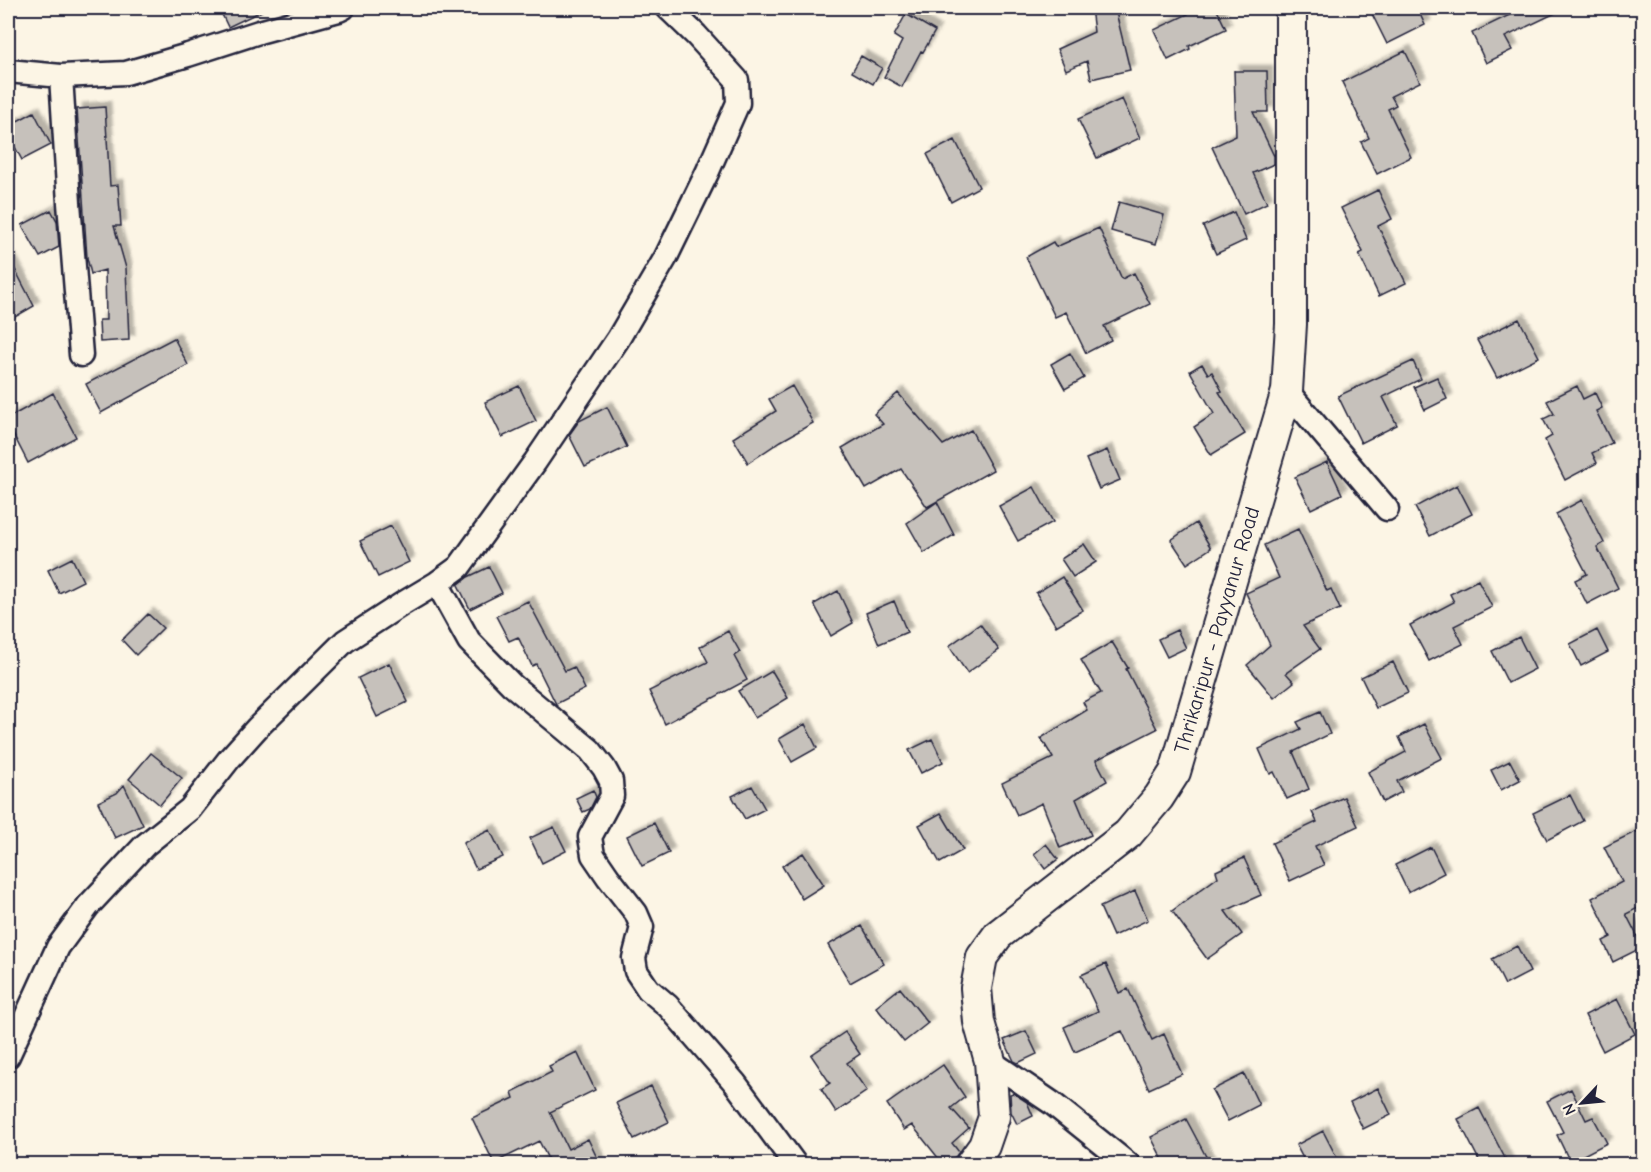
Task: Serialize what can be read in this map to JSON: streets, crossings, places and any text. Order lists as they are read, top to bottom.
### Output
{
  "streets": {
    "main road": ["Thrikaripur - Payyanur Road"]
  },
  "north": "bottom left"
}
